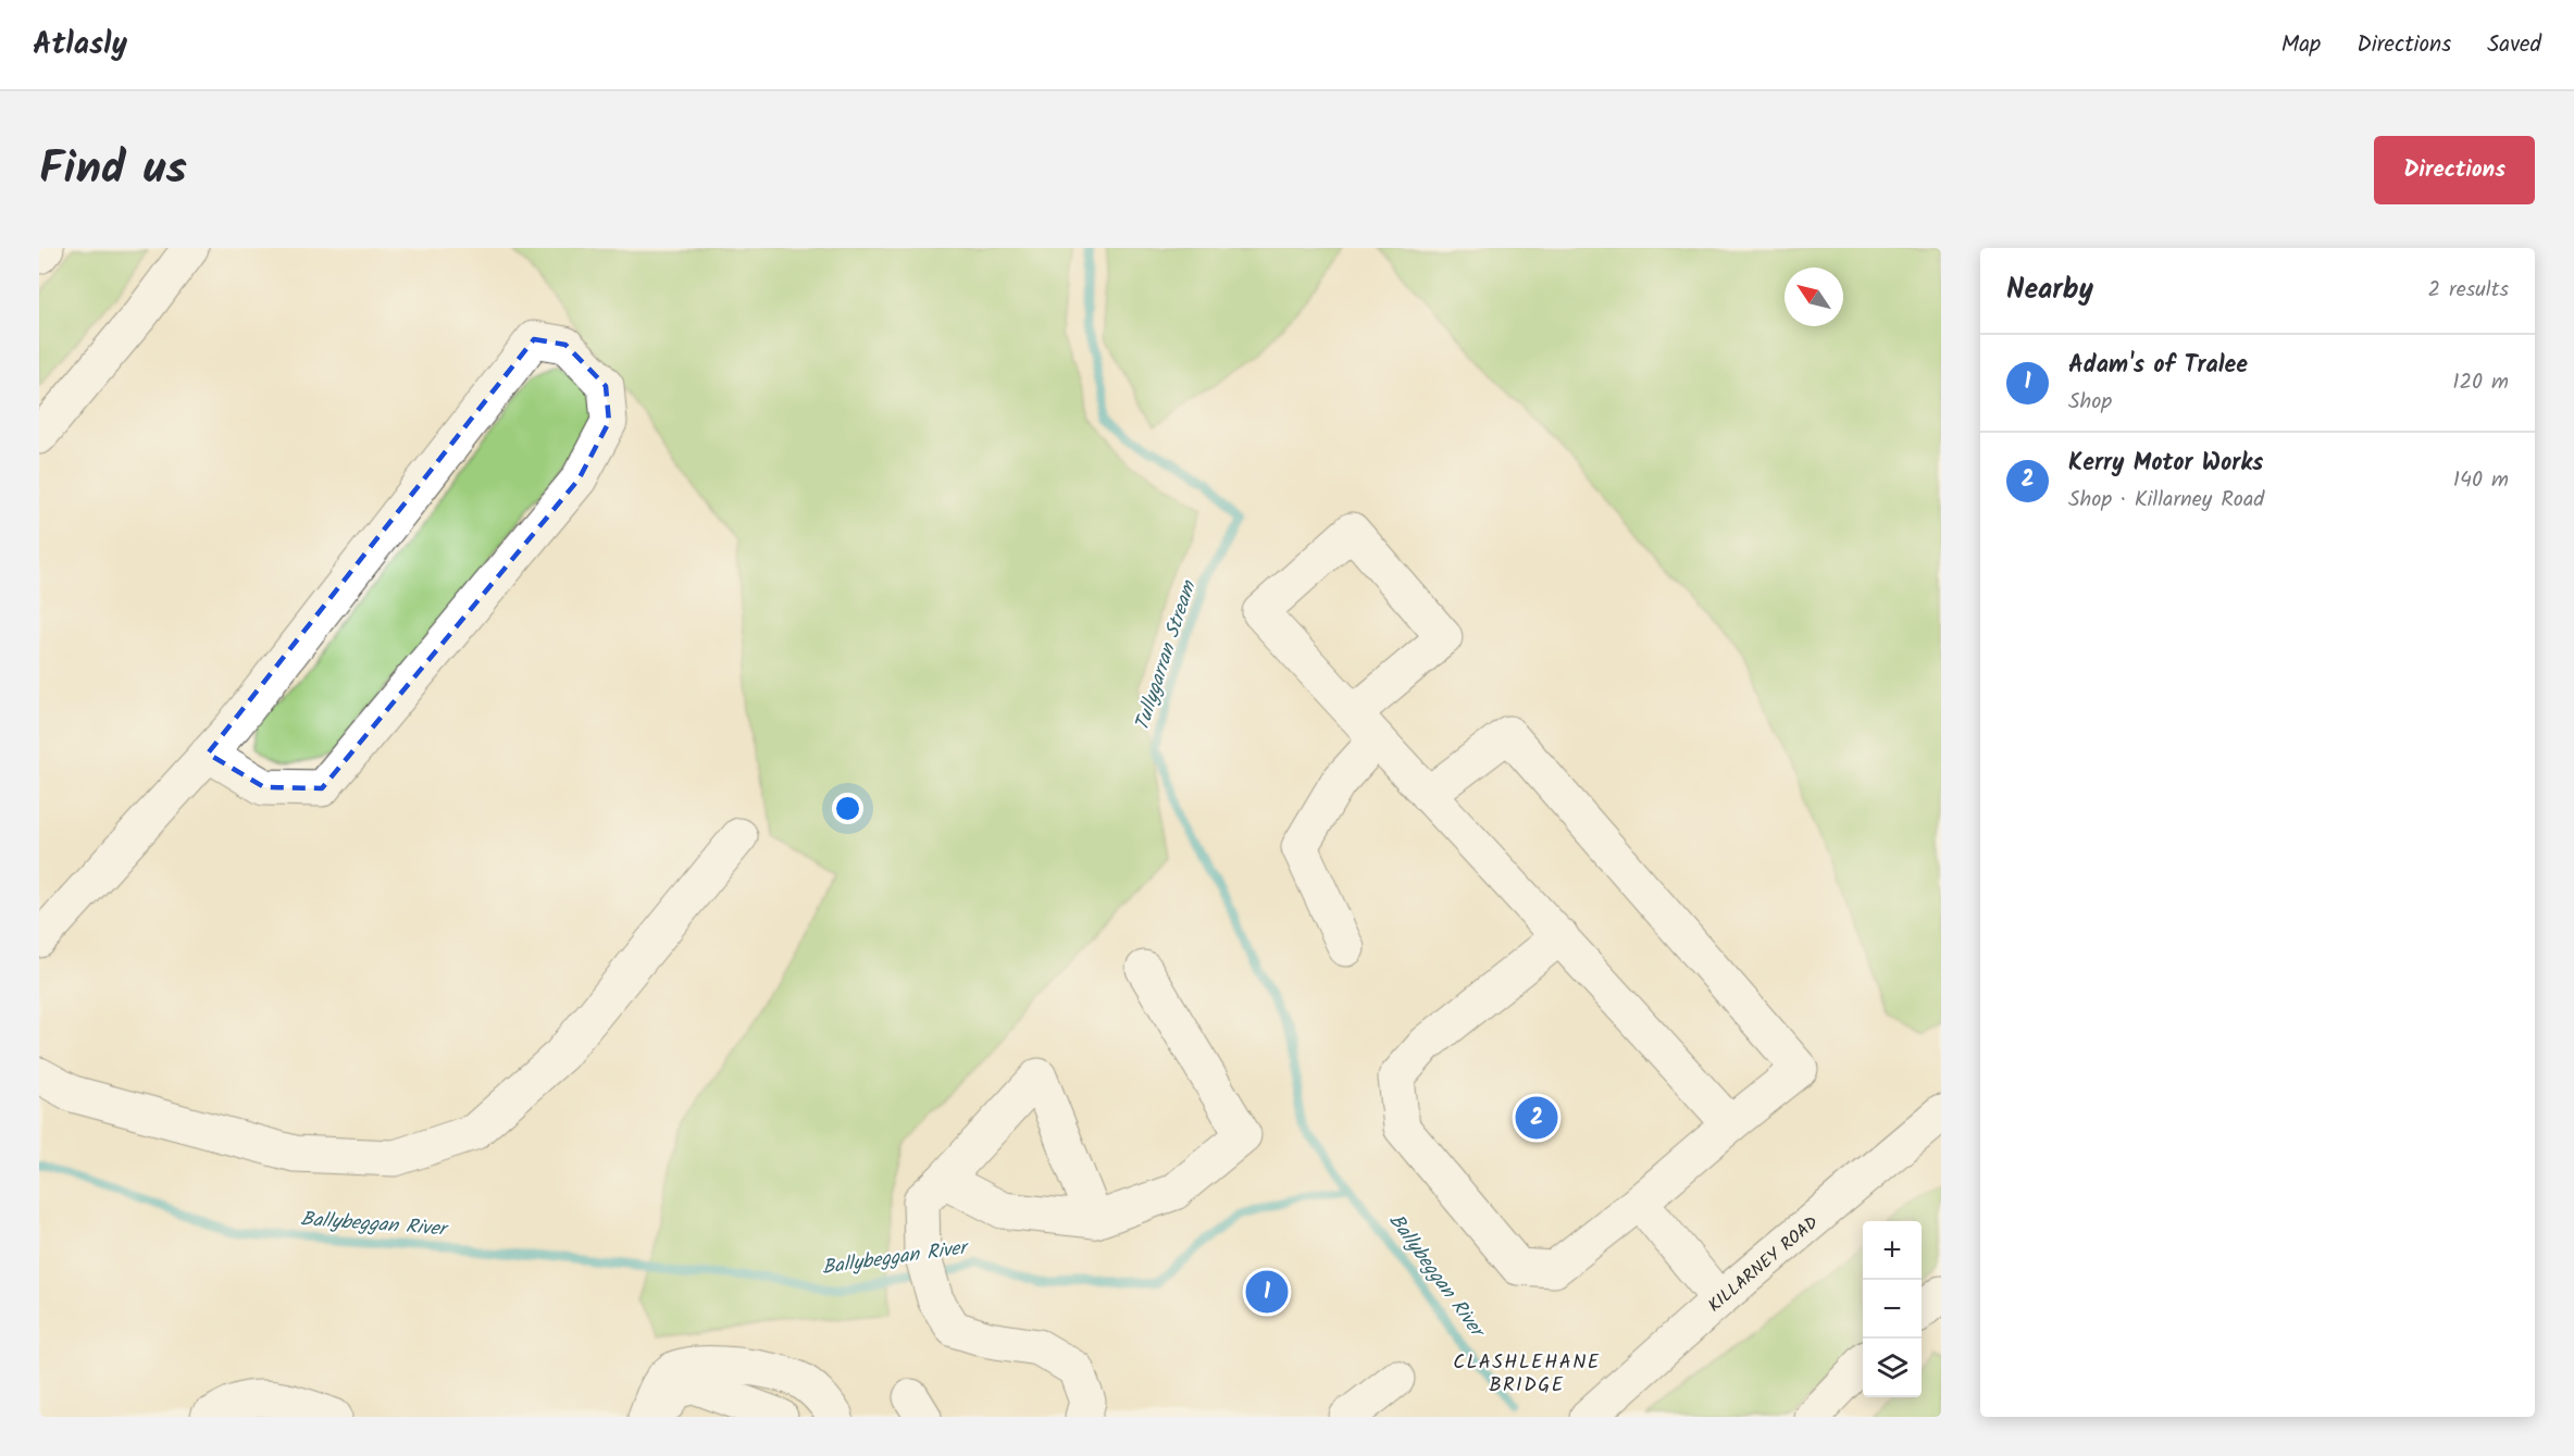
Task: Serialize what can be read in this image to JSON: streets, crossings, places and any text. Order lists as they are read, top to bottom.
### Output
{
  "streets": {
    "street": ["KILLARNEY ROAD"]
  },
  "districts": ["CLASHLEHANE BRIDGE"],
  "water": ["Tullygarran Stream", "Ballybeggan River"],
  "north": "top left",
  "page": {
    "header": "Atlasly",
    "nav": ["Map", "Directions", "Saved"],
    "title": "Find us",
    "buttons": "Directions",
    "heading": ["Nearby", "2 results"],
    "list": [
      {
        "mark": "1",
        "name": "Adam's of Tralee",
        "note": "Shop",
        "value": "120 m"
      },
      {
        "mark": "2",
        "name": "Kerry Motor Works",
        "note": "Shop · Killarney Road",
        "value": "140 m"
      }
    ],
    "pins": ["2", "1"],
    "map_buttons": ["+", "−"]
  }
}
